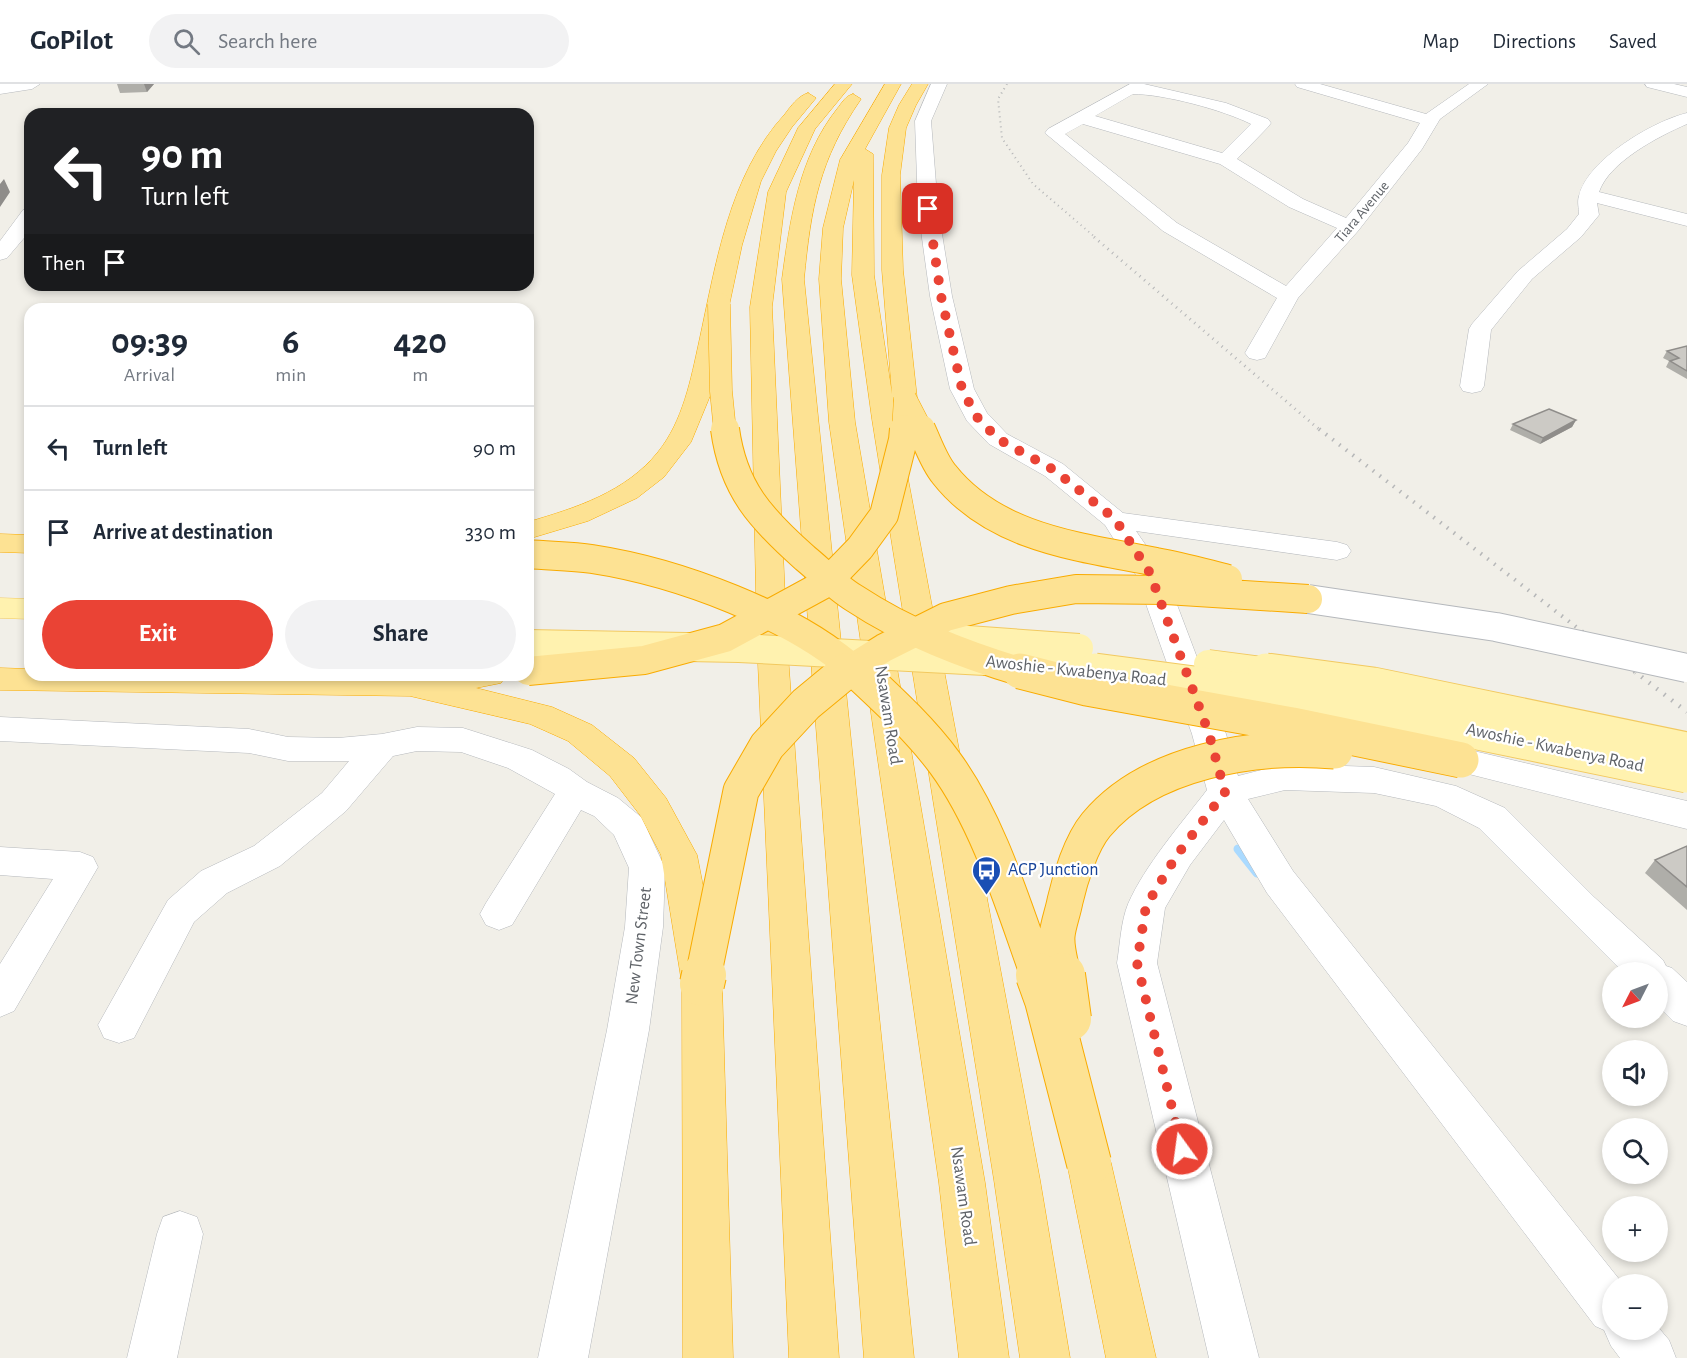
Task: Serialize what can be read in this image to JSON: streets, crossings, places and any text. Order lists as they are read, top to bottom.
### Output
{
  "streets": {
    "highway": ["Nsawam Road"],
    "main road": ["Awoshie - Kwabenya Road"],
    "street": ["Tiara Avenue", "New Town Street"]
  },
  "places": {
    "bus stop": ["ACP Junction"]
  },
  "north": "bottom left",
  "page": {
    "header": "GoPilot",
    "search": "Search here",
    "nav": ["Map", "Directions", "Saved"],
    "turn": ["90 m", "Turn left"],
    "then": "Then",
    "eta": [
      "09:39",
      "Arrival",
      "6",
      "min",
      "420",
      "m"
    ],
    "list": [
      {
        "name": "Turn left",
        "value": "90 m"
      },
      {
        "name": "Arrive at destination",
        "value": "330 m"
      }
    ],
    "buttons": ["Exit", "Share"],
    "map_buttons": ["+", "−"]
  }
}
